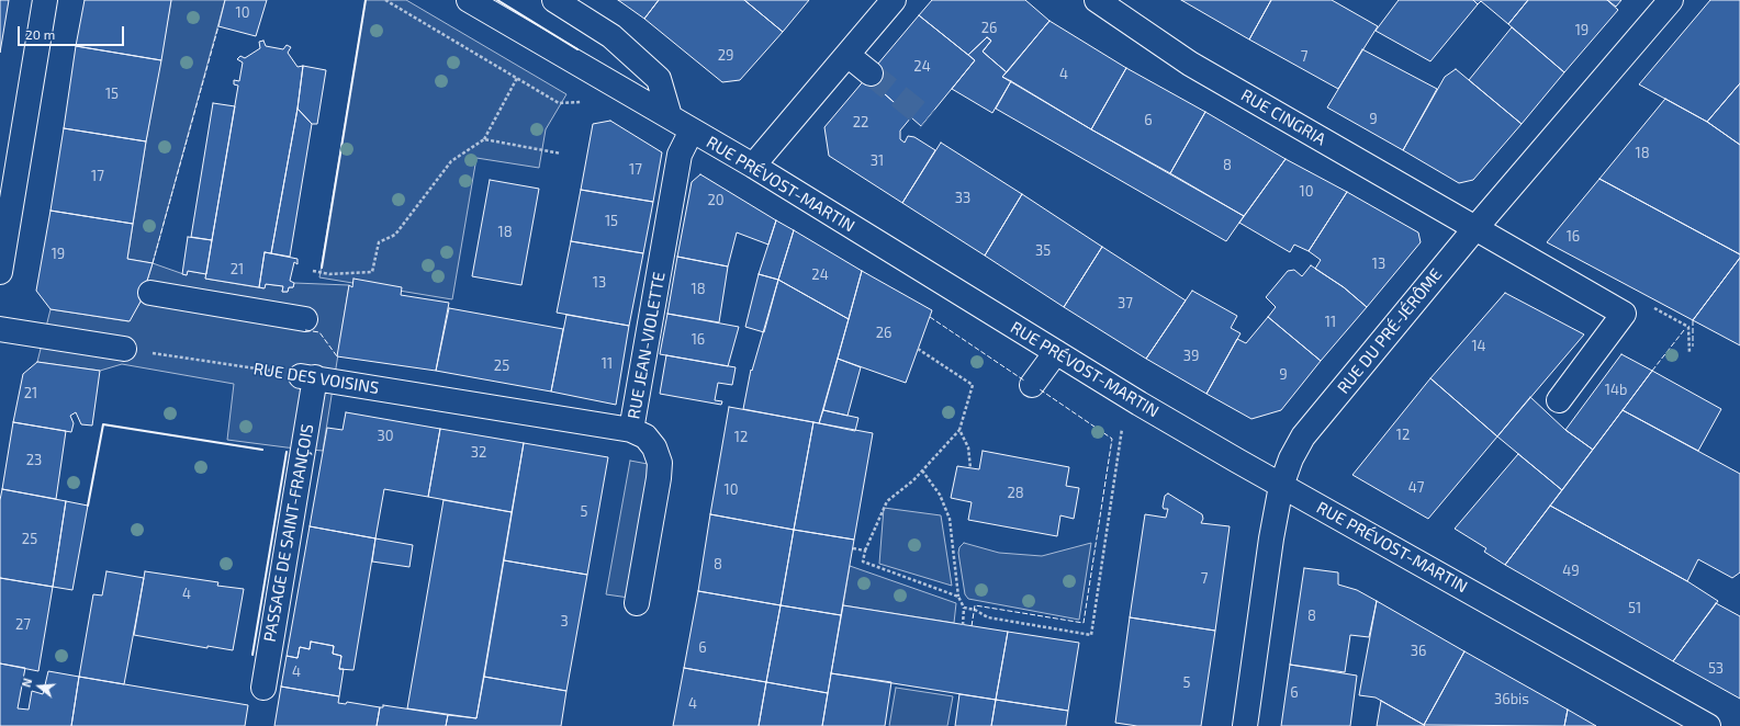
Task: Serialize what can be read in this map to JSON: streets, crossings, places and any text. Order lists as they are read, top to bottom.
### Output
{
  "streets": {
    "street": [
      "RUE CINGRIA",
      "RUE PRÉVOST-MARTIN",
      "RUE DU PRÉ-JÉRÔME",
      "RUE JEAN-VIOLETTE",
      "RUE DES VOISINS",
      "PASSAGE DE SAINT-FRANÇOIS"
    ]
  },
  "crossings": [
    ["RUE CINGRIA", "RUE DU PRÉ-JÉRÔME"],
    ["RUE PRÉVOST-MARTIN", "RUE DU PRÉ-JÉRÔME"],
    ["RUE PRÉVOST-MARTIN", "RUE JEAN-VIOLETTE"],
    ["RUE JEAN-VIOLETTE", "RUE DES VOISINS"],
    ["RUE DES VOISINS", "PASSAGE DE SAINT-FRANÇOIS"]
  ],
  "house_numbers": [
    "10",
    "26",
    "19",
    "29",
    "7",
    "24",
    "4",
    "15",
    "9",
    "6",
    "22",
    "18",
    "31",
    "8",
    "17",
    "17",
    "10",
    "33",
    "20",
    "15",
    "18",
    "16",
    "35",
    "19",
    "13",
    "21",
    "24",
    "13",
    "18",
    "37",
    "11",
    "26",
    "16",
    "14",
    "39",
    "11",
    "25",
    "9",
    "14b",
    "21",
    "12",
    "30",
    "12",
    "32",
    "23",
    "47",
    "10",
    "28",
    "5",
    "25",
    "8",
    "49",
    "7",
    "4",
    "51",
    "8",
    "3",
    "27",
    "6",
    "36",
    "53",
    "4",
    "5",
    "6",
    "36bis",
    "4"
  ],
  "scale_bar": "20 m",
  "north": "left"
}
